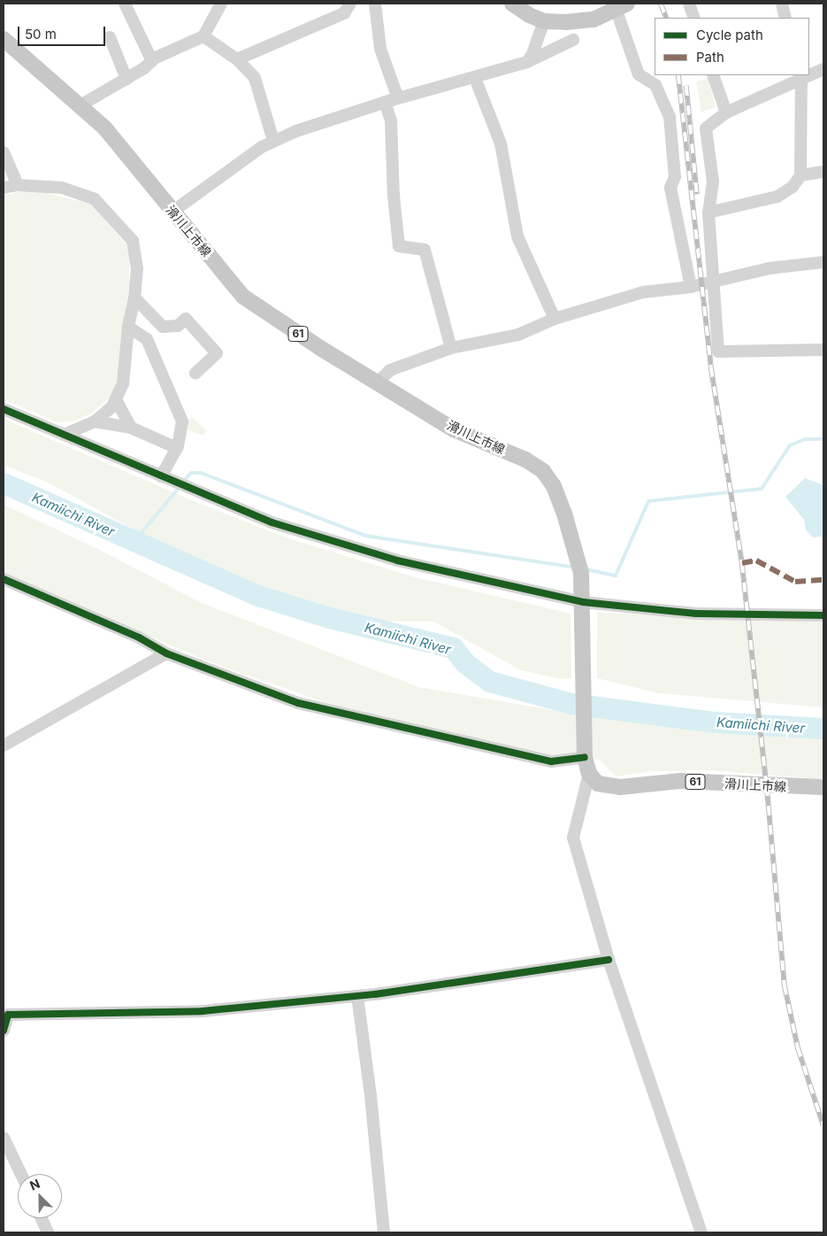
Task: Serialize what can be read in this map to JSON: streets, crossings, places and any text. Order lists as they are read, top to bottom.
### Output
{
  "streets": {
    "main road": ["滑川上市線", "61"]
  },
  "water": ["Kamiichi River"],
  "legend": ["Cycle path", "Path"],
  "scale_bar": "50 m",
  "north": "top left"
}
